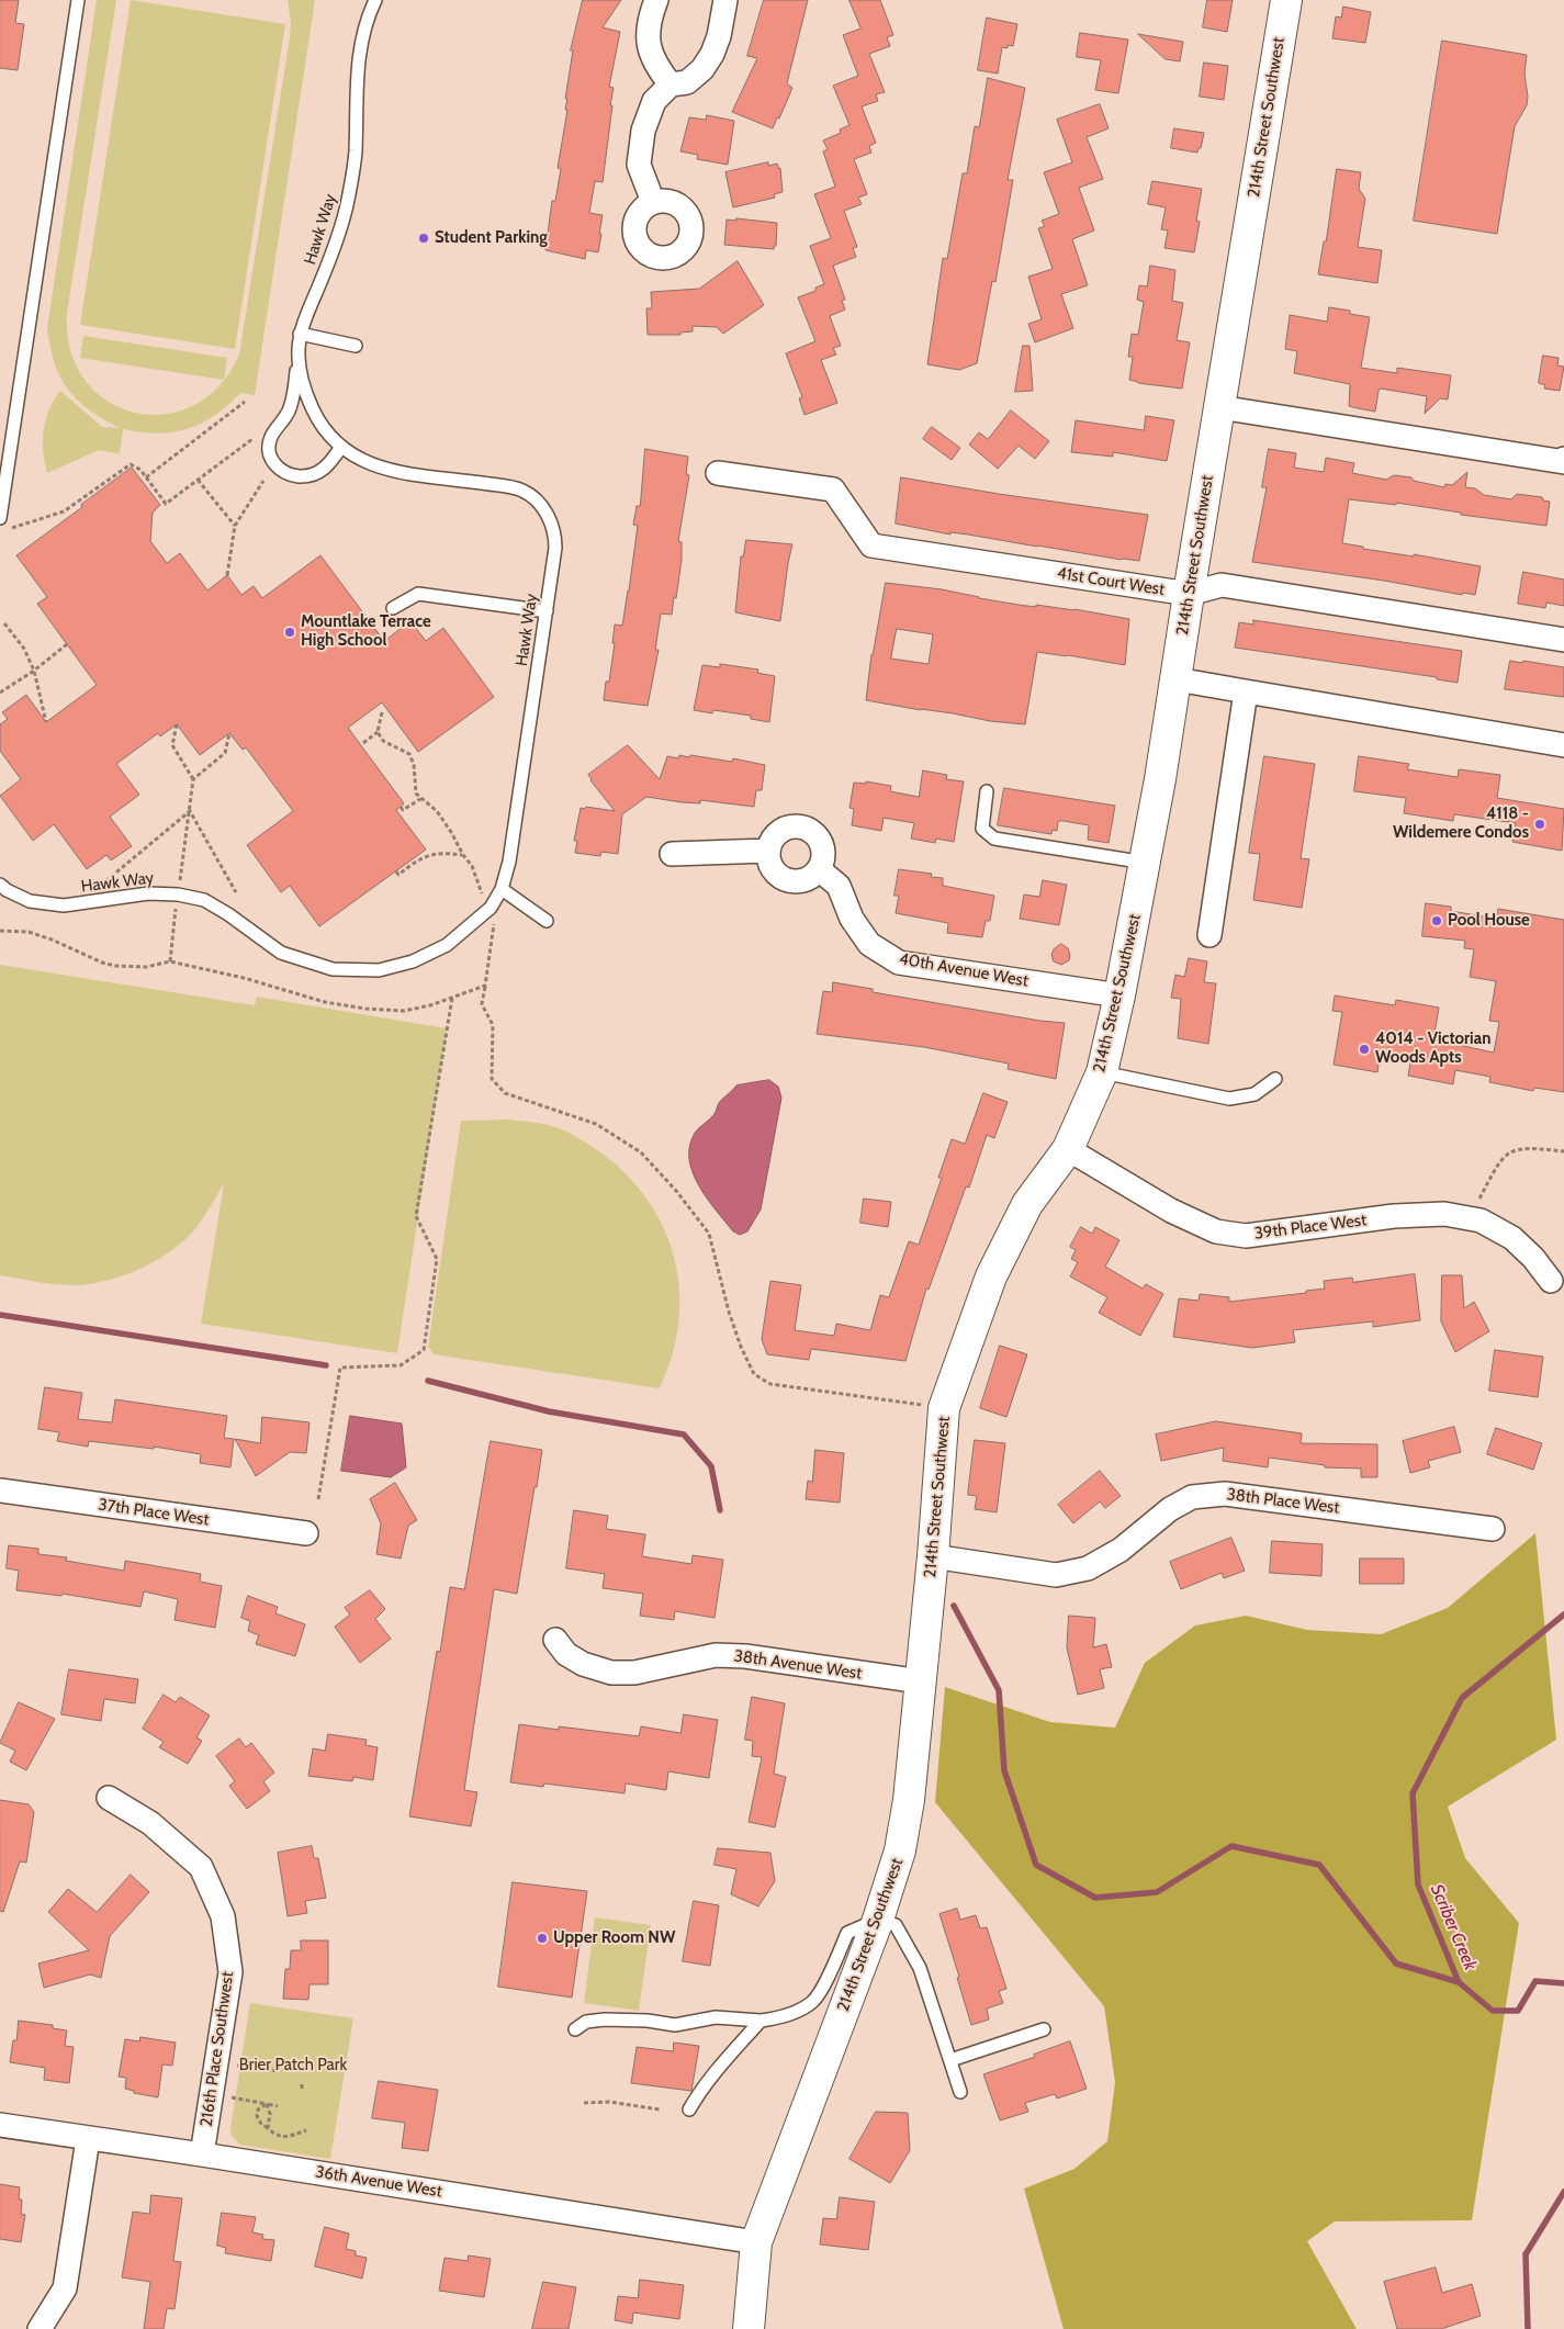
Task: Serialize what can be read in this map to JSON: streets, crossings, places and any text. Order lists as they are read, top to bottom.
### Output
{
  "streets": {
    "street": [
      "214th Street Southwest",
      "41st Court West",
      "40th Avenue West",
      "39th Place West",
      "38th Place West",
      "37th Place West",
      "38th Avenue West",
      "216th Place Southwest",
      "36th Avenue West"
    ],
    "lane": ["Hawk Way"]
  },
  "crossings": [
    ["214th Street Southwest", "41st Court West"],
    ["214th Street Southwest", "40th Avenue West"],
    ["214th Street Southwest", "39th Place West"],
    ["214th Street Southwest", "38th Place West"],
    ["214th Street Southwest", "38th Avenue West"],
    ["214th Street Southwest", "36th Avenue West"],
    ["216th Place Southwest", "36th Avenue West"]
  ],
  "water": ["Scriber Creek"],
  "parks": ["Brier Patch Park"],
  "places": [
    "Student Parking",
    "Mountlake Terrace High School",
    "4118 - Wildemere Condos",
    "Pool House",
    "4014 - Victorian Woods Apts",
    "Upper Room NW"
  ]
}
